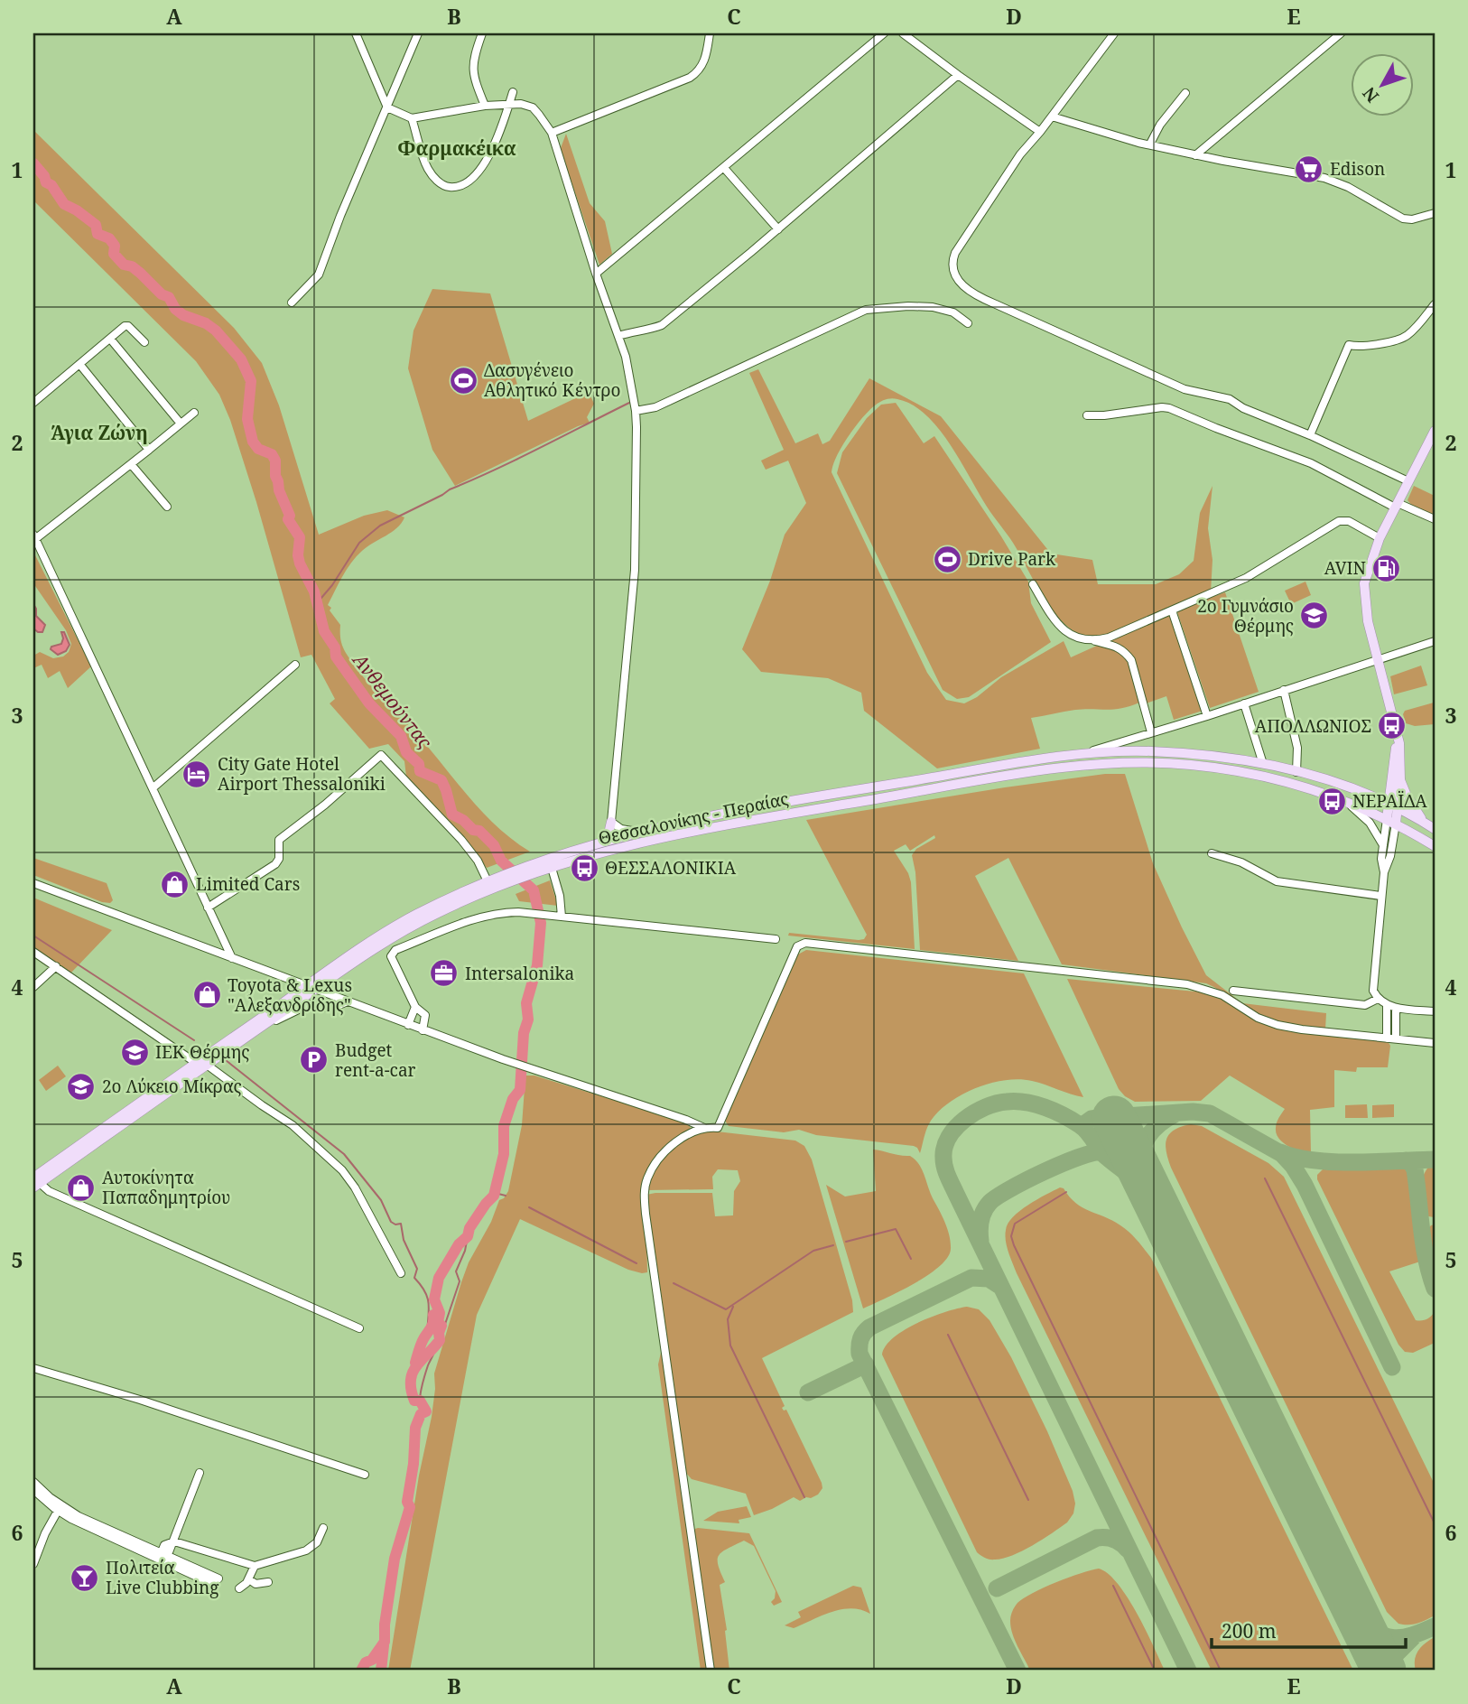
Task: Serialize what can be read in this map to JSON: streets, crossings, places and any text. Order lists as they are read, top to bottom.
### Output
{
  "streets": {
    "main road": ["Θεσσαλονίκης - Περαίας"]
  },
  "districts": ["Φαρμακέικα", "Άγια Ζώνη"],
  "water": ["Ανθεμούντας"],
  "places": {
    "supermarket": ["Edison"],
    "sports": ["Δασυγένειο Αθλητικό Κέντρο", "Drive Park"],
    "fuel station": ["AVIN"],
    "school or university": ["2ο Γυμνάσιο Θέρμης", "ΙΕΚ Θέρμης", "2ο Λύκειο Μίκρας"],
    "bus stop": ["ΑΠΟΛΛΩΝΙΟΣ", "ΝΕΡΑΪΔΑ", "ΘΕΣΣΑΛΟΝΙΚΙΑ"],
    "hotel": ["City Gate Hotel Airport Thessaloniki"],
    "shop": ["Limited Cars", "Toyota & Lexus \"Αλεξανδρίδης\"", "Αυτοκίνητα Παπαδημητρίου"],
    "office": ["Intersalonika"],
    "parking": ["Budget rent-a-car"],
    "bar": ["Πολιτεία Live Clubbing"]
  },
  "scale_bar": "200 m",
  "north": "bottom left",
  "grid": {
    "columns": [
      "A",
      "B",
      "C",
      "D",
      "E"
    ],
    "rows": [
      "1",
      "2",
      "3",
      "4",
      "5",
      "6"
    ]
  }
}
